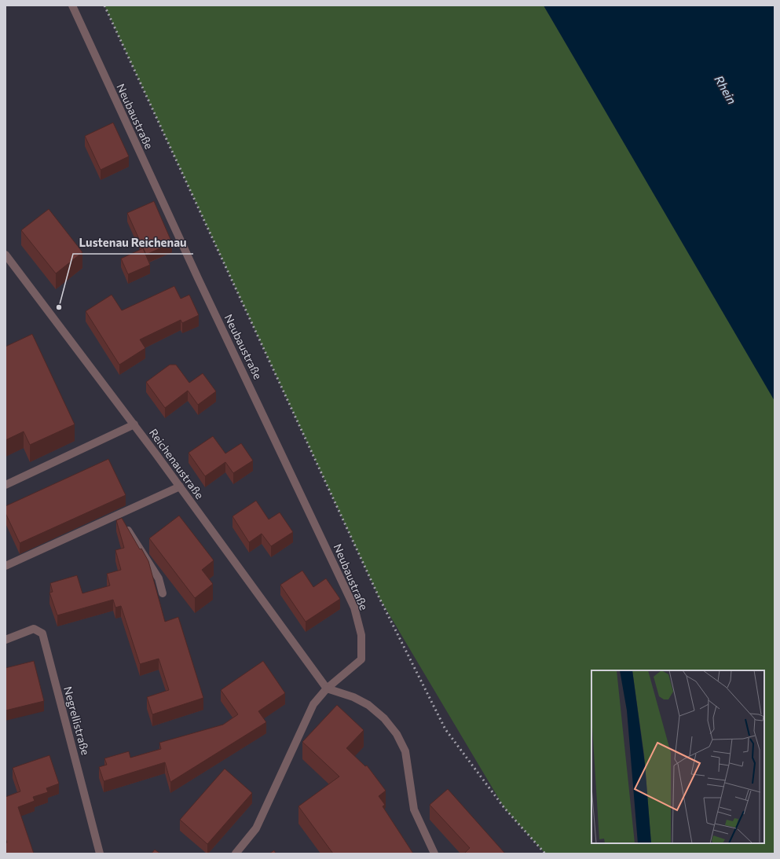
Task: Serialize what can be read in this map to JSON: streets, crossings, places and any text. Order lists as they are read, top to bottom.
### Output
{
  "streets": {
    "street": ["Neubaustraße", "Reichenaustraße", "Negrellistraße"]
  },
  "crossings": [
    ["Neubaustraße", "Reichenaustraße"]
  ],
  "water": ["Rhein"],
  "places": ["Lustenau Reichenau"]
}
